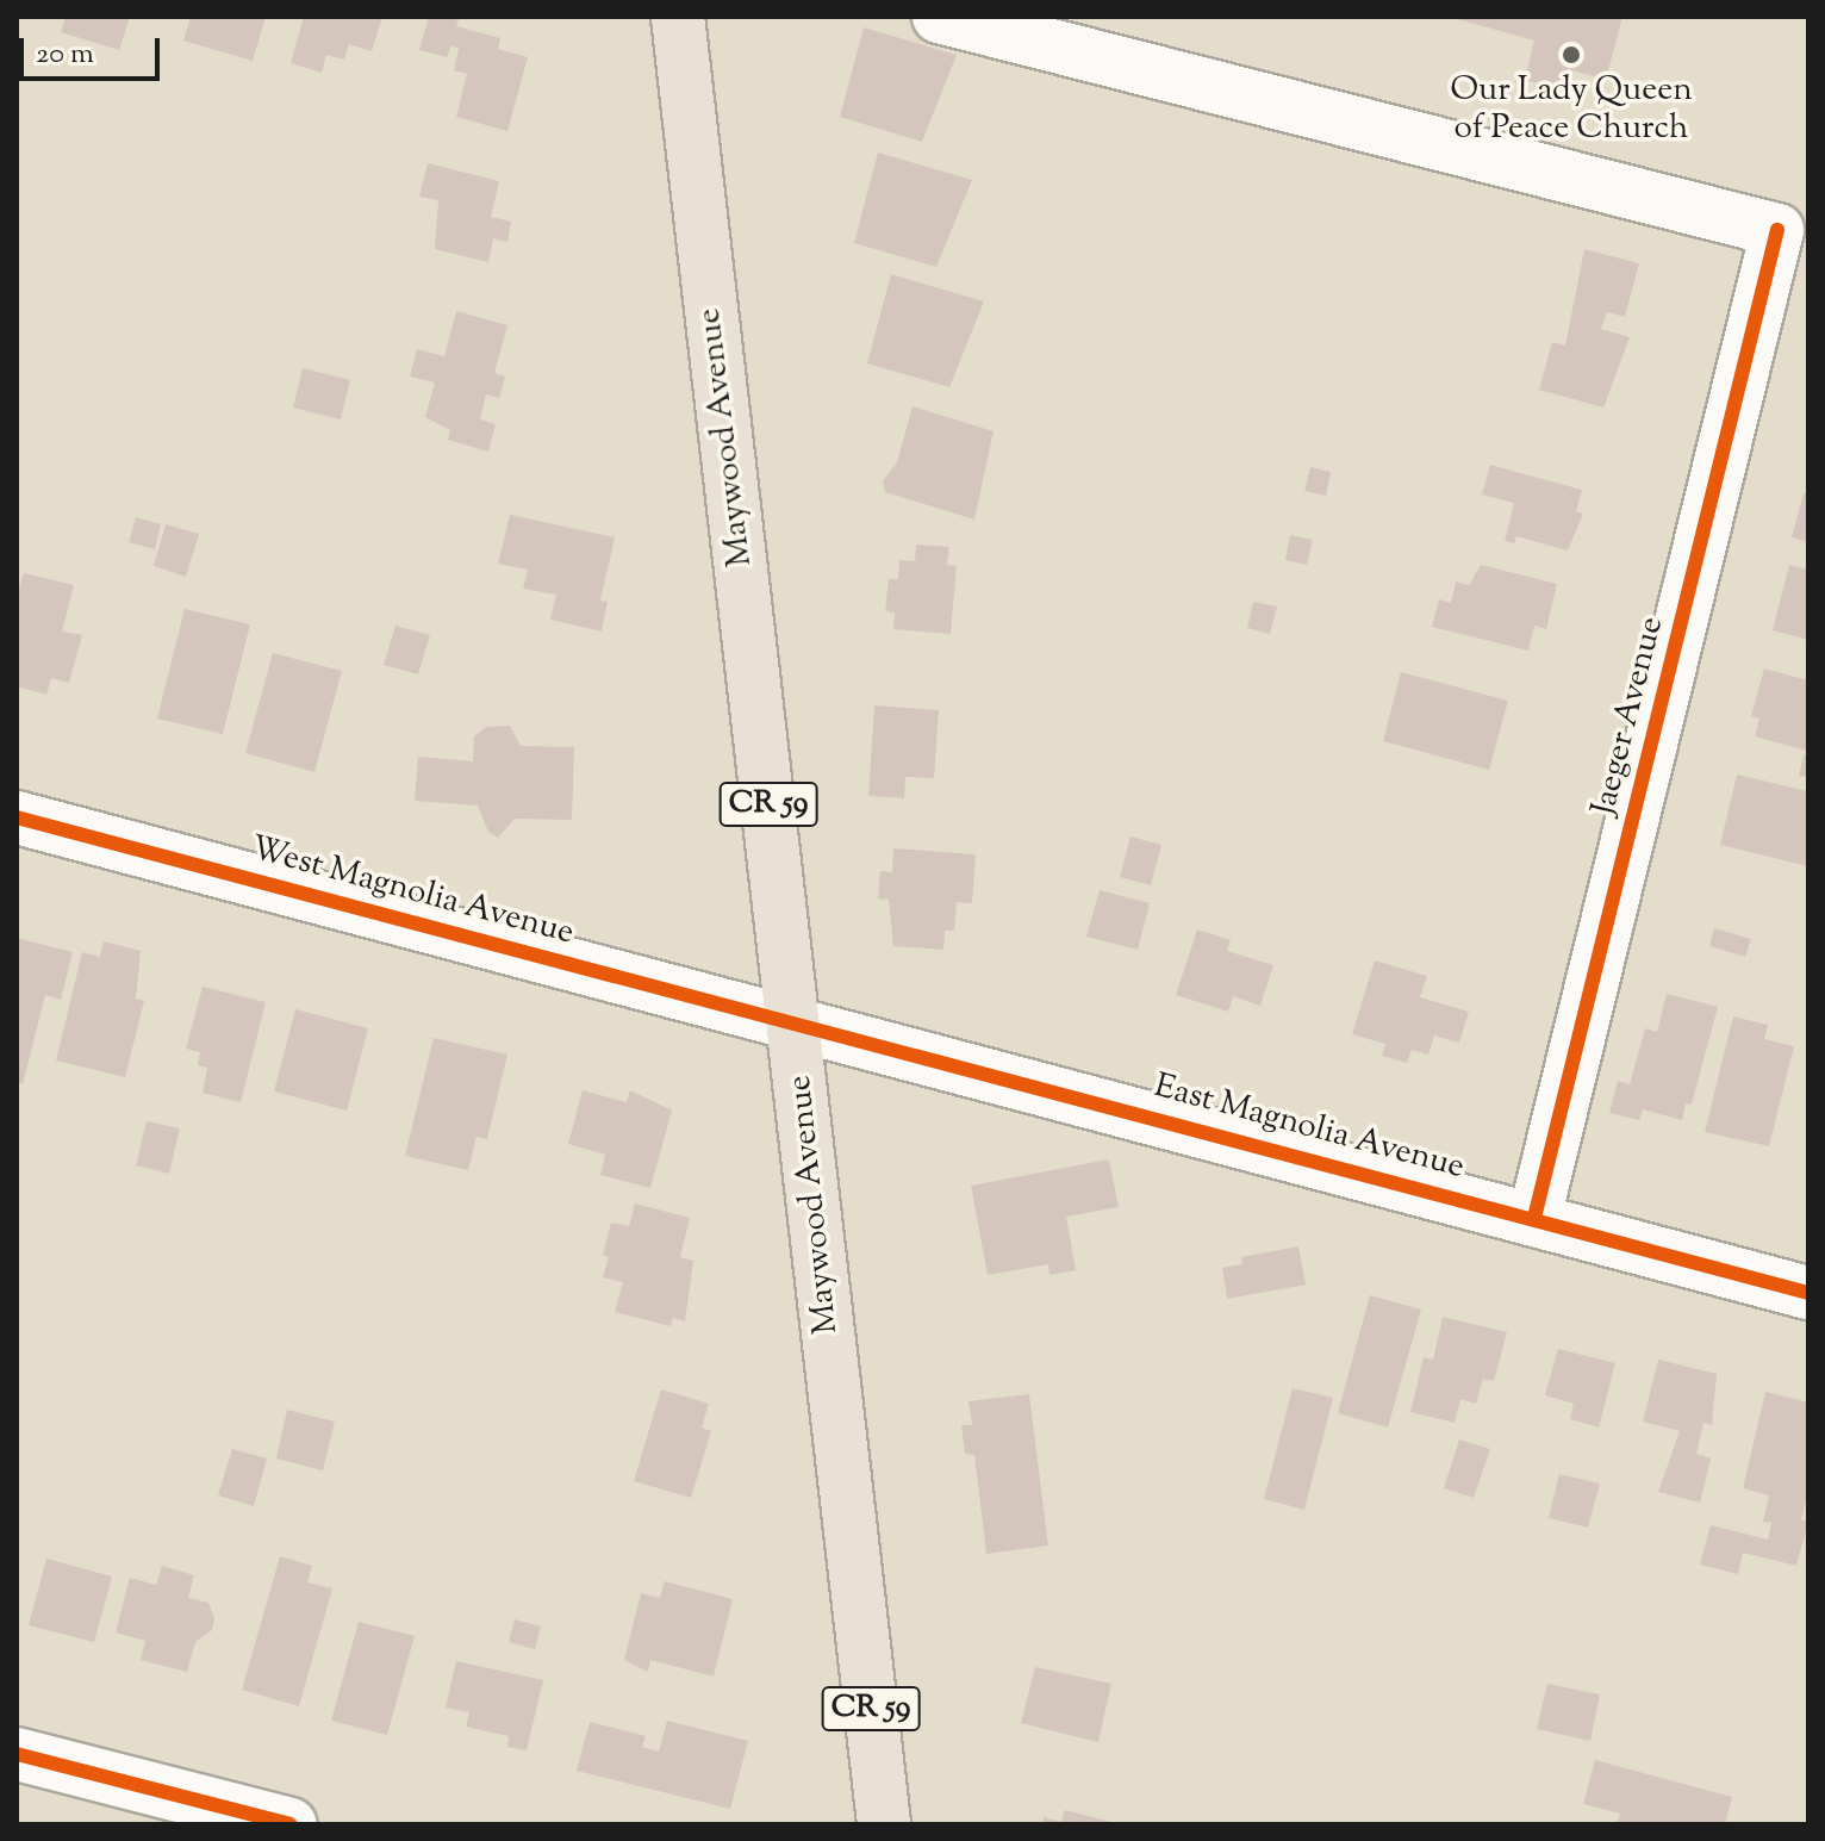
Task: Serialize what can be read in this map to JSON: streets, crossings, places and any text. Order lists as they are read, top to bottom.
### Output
{
  "streets": {
    "main road": ["Maywood Avenue", "CR 59"],
    "street": ["Jaeger Avenue", "West Magnolia Avenue", "East Magnolia Avenue"]
  },
  "crossings": [
    ["Maywood Avenue", "West Magnolia Avenue"],
    ["Maywood Avenue", "East Magnolia Avenue"],
    ["Jaeger Avenue", "East Magnolia Avenue"],
    ["West Magnolia Avenue", "East Magnolia Avenue"]
  ],
  "places": ["Our Lady Queen of Peace Church"],
  "scale_bar": "20 m"
}
